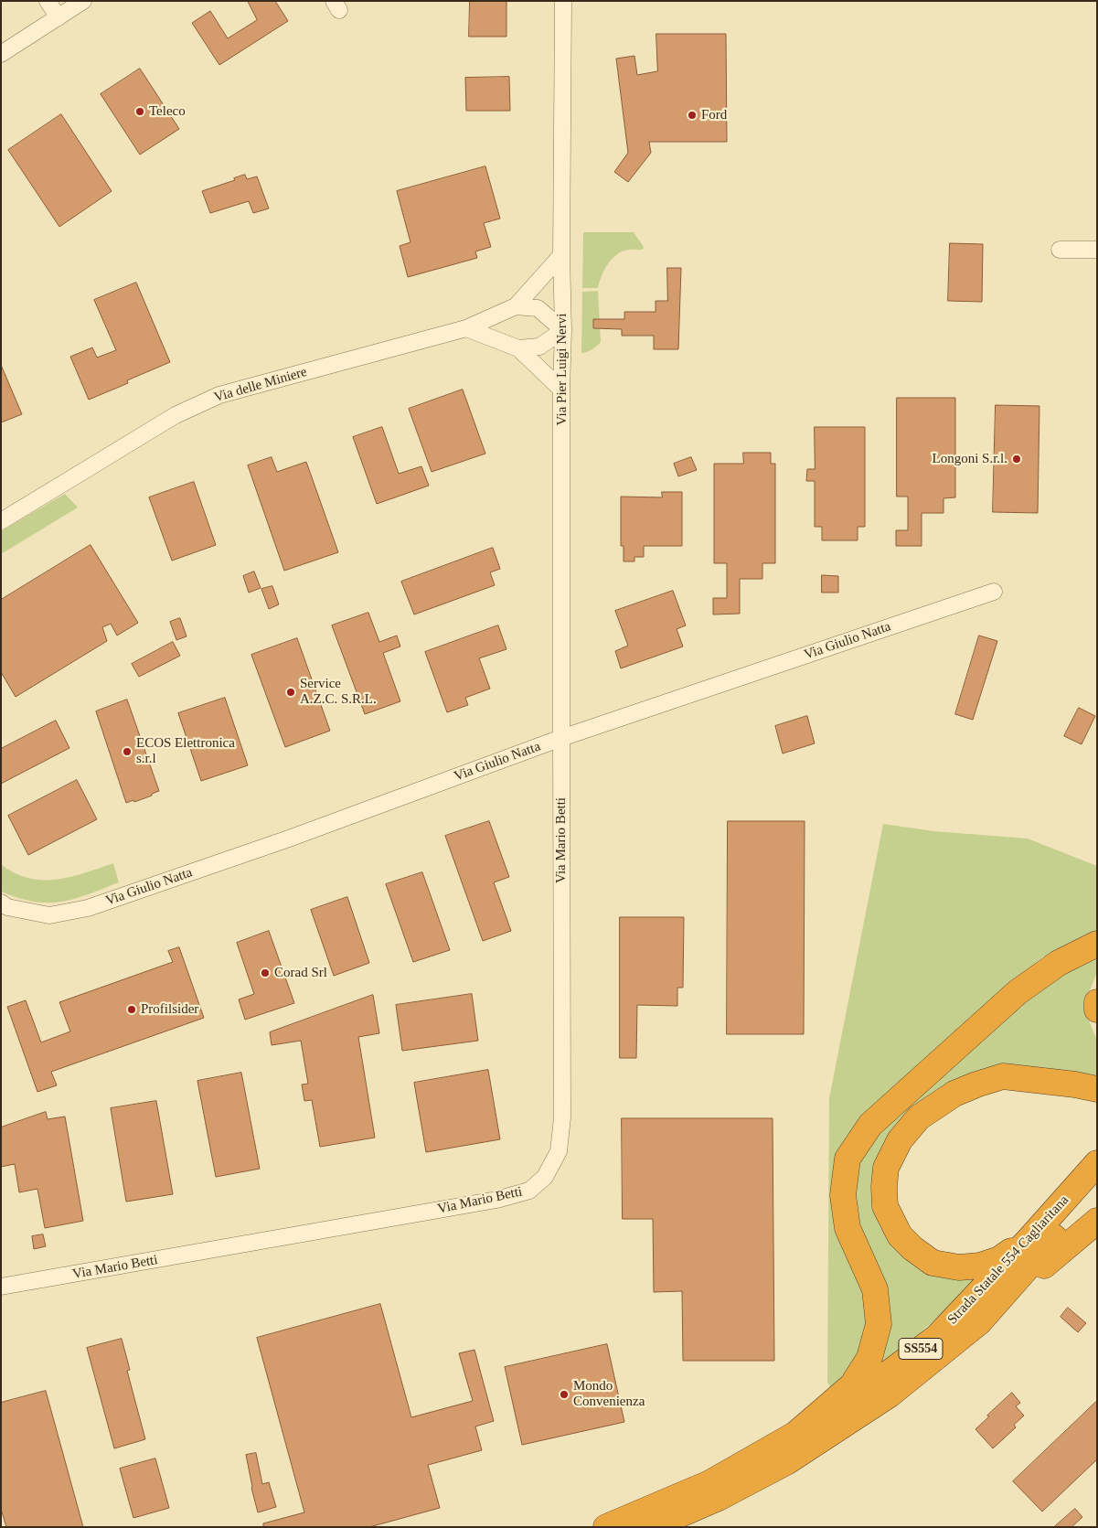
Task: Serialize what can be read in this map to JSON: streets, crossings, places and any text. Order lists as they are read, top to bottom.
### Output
{
  "streets": {
    "highway": ["Strada Statale 554 Cagliaritana", "SS554"],
    "street": [
      "Via Pier Luigi Nervi",
      "Via delle Miniere",
      "Via Giulio Natta",
      "Via Mario Betti"
    ]
  },
  "crossings": [
    ["Via Pier Luigi Nervi", "Via delle Miniere"],
    ["Via Pier Luigi Nervi", "Via Giulio Natta"],
    ["Via Pier Luigi Nervi", "Via Mario Betti"],
    ["Via Giulio Natta", "Via Mario Betti"]
  ],
  "places": [
    "Teleco",
    "Ford",
    "Longoni S.r.l.",
    "Service A.Z.C. S.R.L.",
    "ECOS Elettronica s.r.l",
    "Corad Srl",
    "Profilsider",
    "Mondo Convenienza"
  ]
}
